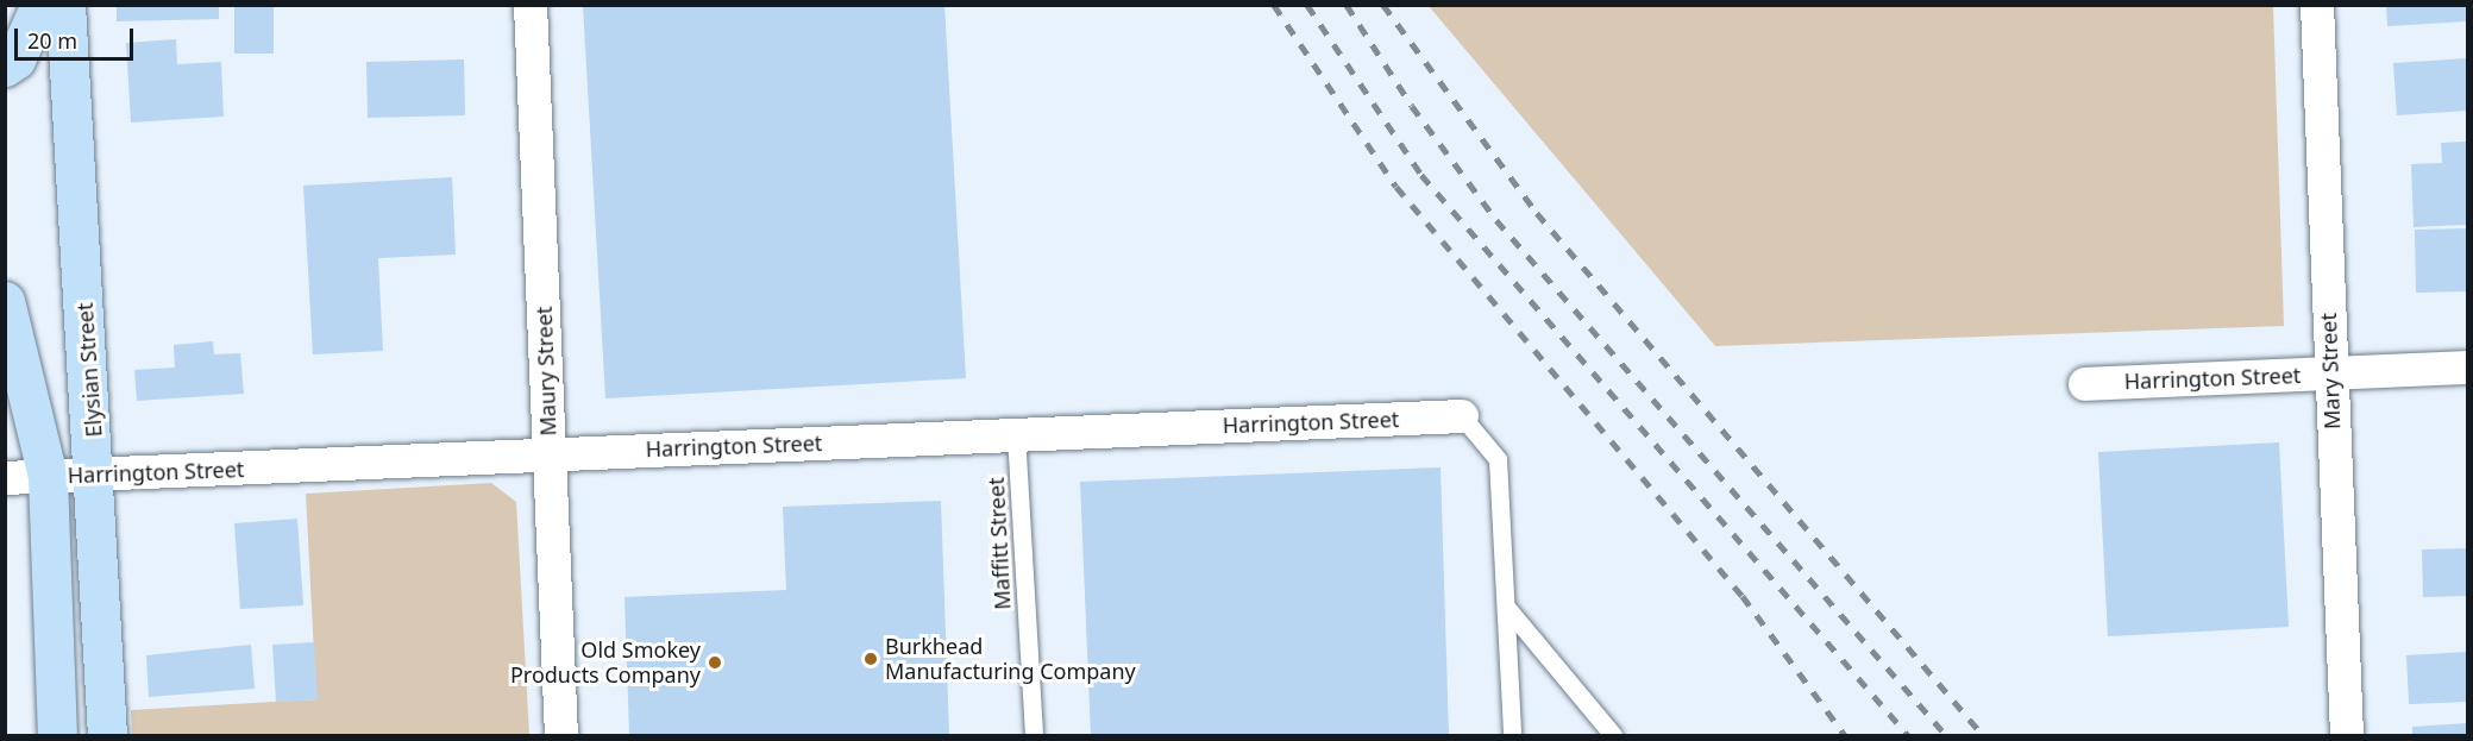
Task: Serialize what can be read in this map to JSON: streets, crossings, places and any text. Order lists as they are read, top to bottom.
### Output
{
  "streets": {
    "main road": ["Elysian Street"],
    "street": ["Maury Street", "Mary Street", "Harrington Street"],
    "lane": ["Maffitt Street"]
  },
  "crossings": [
    ["Elysian Street", "Harrington Street"],
    ["Maury Street", "Harrington Street"],
    ["Mary Street", "Harrington Street"],
    ["Harrington Street", "Maffitt Street"]
  ],
  "places": ["Burkhead Manufacturing Company", "Old Smokey Products Company"],
  "scale_bar": "20 m"
}
